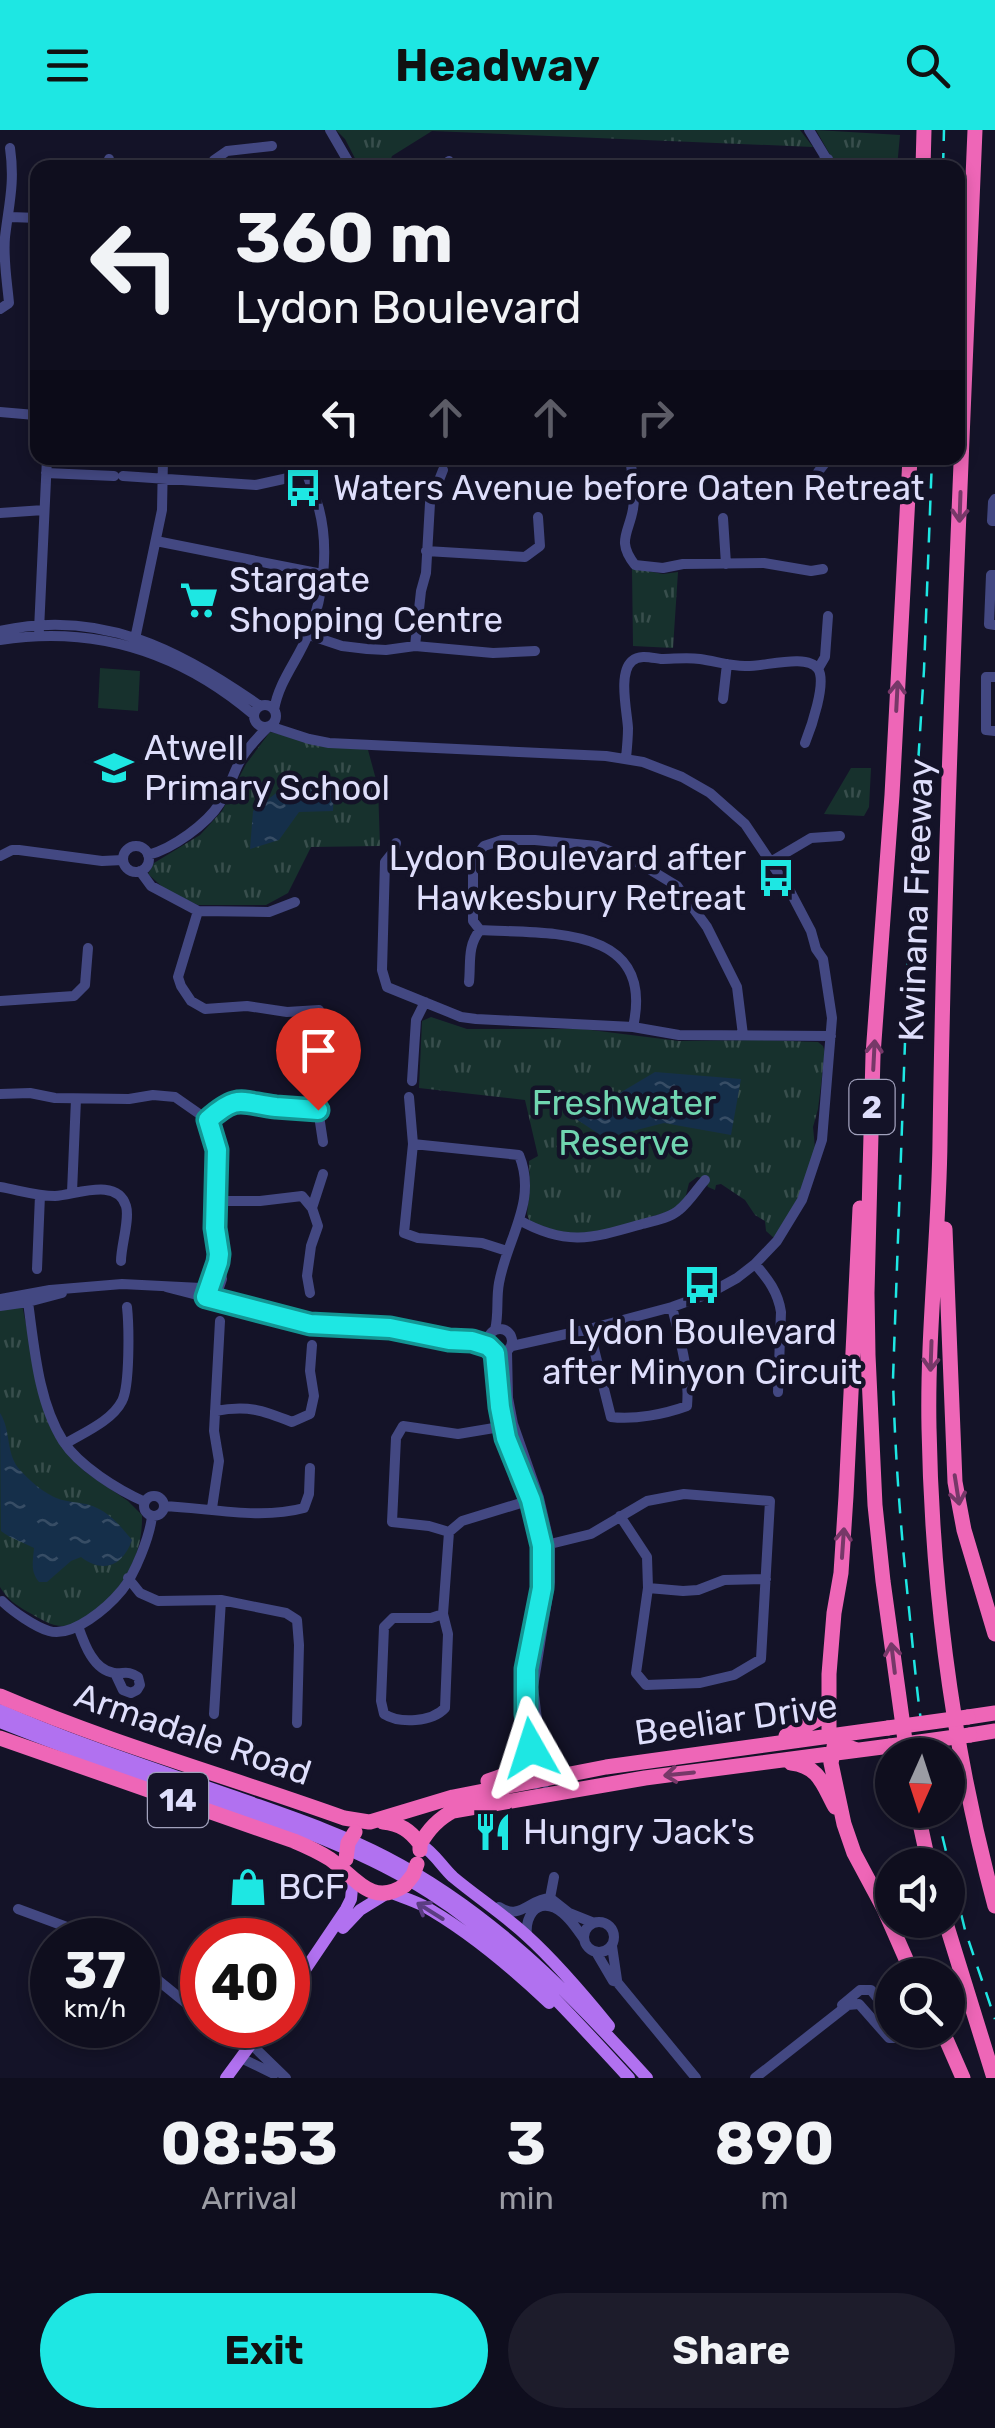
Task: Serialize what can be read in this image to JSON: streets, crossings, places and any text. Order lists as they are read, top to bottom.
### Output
{
  "streets": {
    "highway": [
      "Kwinana Freeway",
      "2",
      "Beeliar Drive",
      "Armadale Road",
      "14"
    ]
  },
  "crossings": [
    ["Beeliar Drive", "Armadale Road"],
    ["Beeliar Drive", "14"],
    ["Armadale Road", "14"]
  ],
  "parks": ["Freshwater Reserve"],
  "places": {
    "bus stop": ["Waters Avenue before Oaten Retreat", "Lydon Boulevard after Hawkesbury Retreat", "Lydon Boulevard after Minyon Circuit"],
    "supermarket": ["Stargate Shopping Centre"],
    "school or university": ["Atwell Primary School"],
    "restaurant": ["Hungry Jack's"],
    "shop": ["BCF"]
  },
  "north": "bottom",
  "page": {
    "header": "Headway",
    "turn": ["360 m", "Lydon Boulevard"],
    "speed": "37 km/h",
    "limit": "40",
    "eta": [
      "08:53",
      "Arrival",
      "3",
      "min",
      "890",
      "m"
    ],
    "buttons": ["Exit", "Share"]
  }
}
